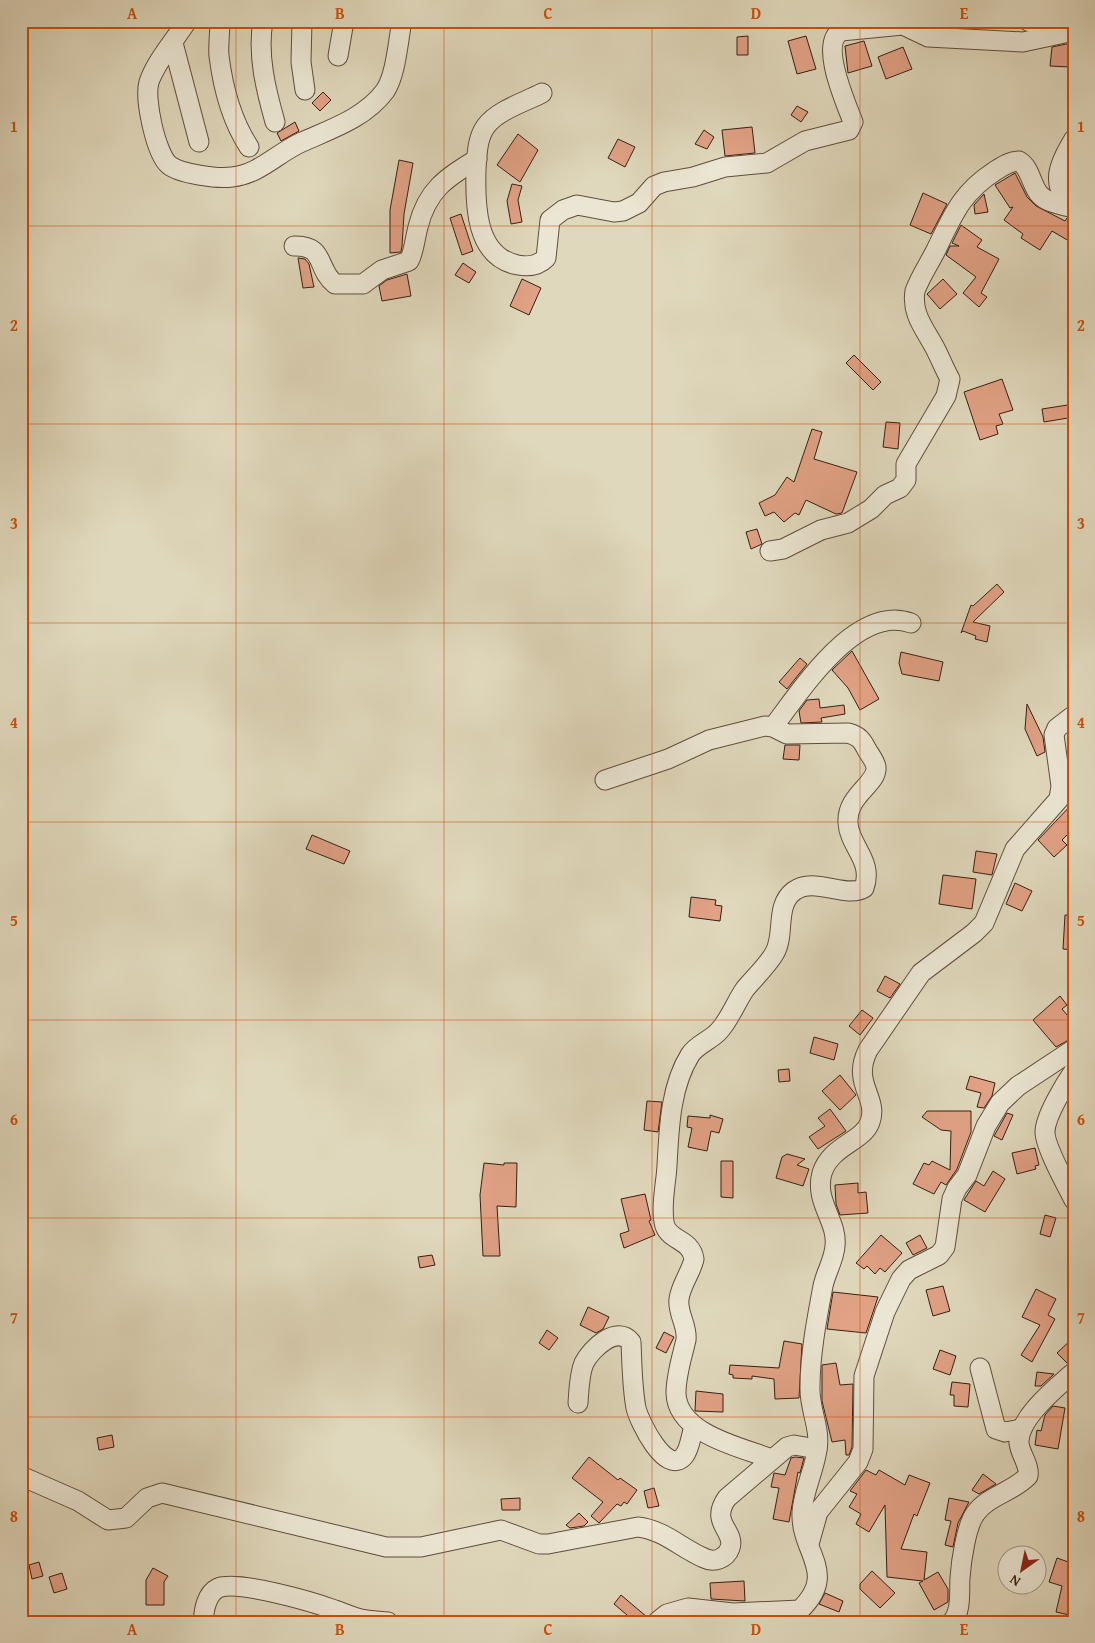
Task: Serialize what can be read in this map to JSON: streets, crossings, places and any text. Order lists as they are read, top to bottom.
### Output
{
  "north": "bottom left",
  "grid": {
    "columns": [
      "A",
      "B",
      "C",
      "D",
      "E"
    ],
    "rows": [
      "1",
      "2",
      "3",
      "4",
      "5",
      "6",
      "7",
      "8"
    ]
  }
}
